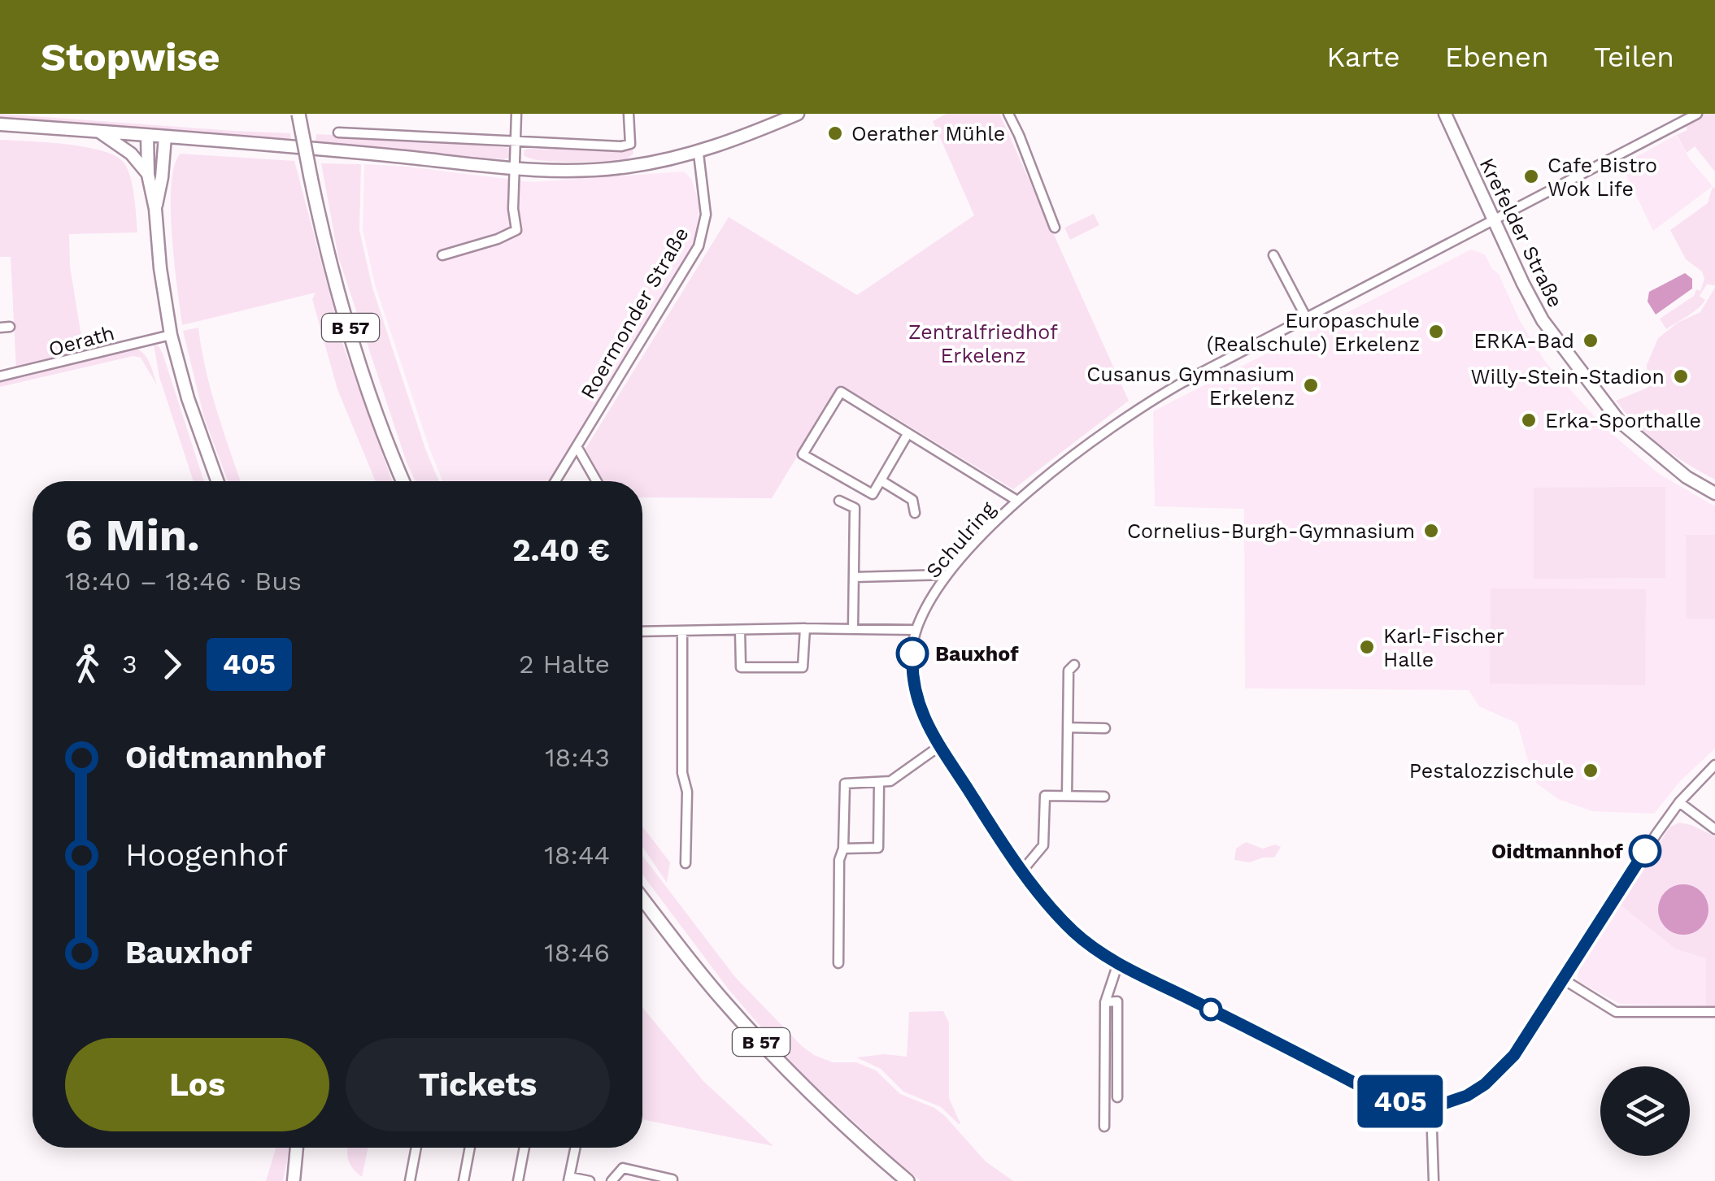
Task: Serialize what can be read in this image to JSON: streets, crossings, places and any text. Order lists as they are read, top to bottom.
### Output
{
  "streets": {
    "main road": ["Krefelder Straße", "B 57"],
    "street": ["Roermonder Straße", "Oerath", "Schulring"]
  },
  "crossings": [
    ["Krefelder Straße", "Schulring"]
  ],
  "parks": ["Zentralfriedhof Erkelenz"],
  "places": [
    "Oerather Mühle",
    "Cafe Bistro Wok Life",
    "Europaschule (Realschule) Erkelenz",
    "ERKA-Bad",
    "Willy-Stein-Stadion",
    "Cusanus Gymnasium Erkelenz",
    "Erka-Sporthalle",
    "Cornelius-Burgh-Gymnasium",
    "Karl-Fischer Halle",
    "Bauxhof",
    "Pestalozzischule",
    "Oidtmannhof"
  ],
  "lines": ["bus line 405"],
  "page": {
    "header": "Stopwise",
    "nav": ["Karte", "Ebenen", "Teilen"],
    "on_map": "405",
    "heading": ["6 Min.", "18:40 – 18:46 · Bus", "2.40 €"],
    "legs": ["3", "405", "2 Halte"],
    "list": [
      {
        "name": "Oidtmannhof",
        "value": "18:43"
      },
      {
        "name": "Hoogenhof",
        "value": "18:44"
      },
      {
        "name": "Bauxhof",
        "value": "18:46"
      }
    ],
    "buttons": ["Los", "Tickets"]
  }
}
